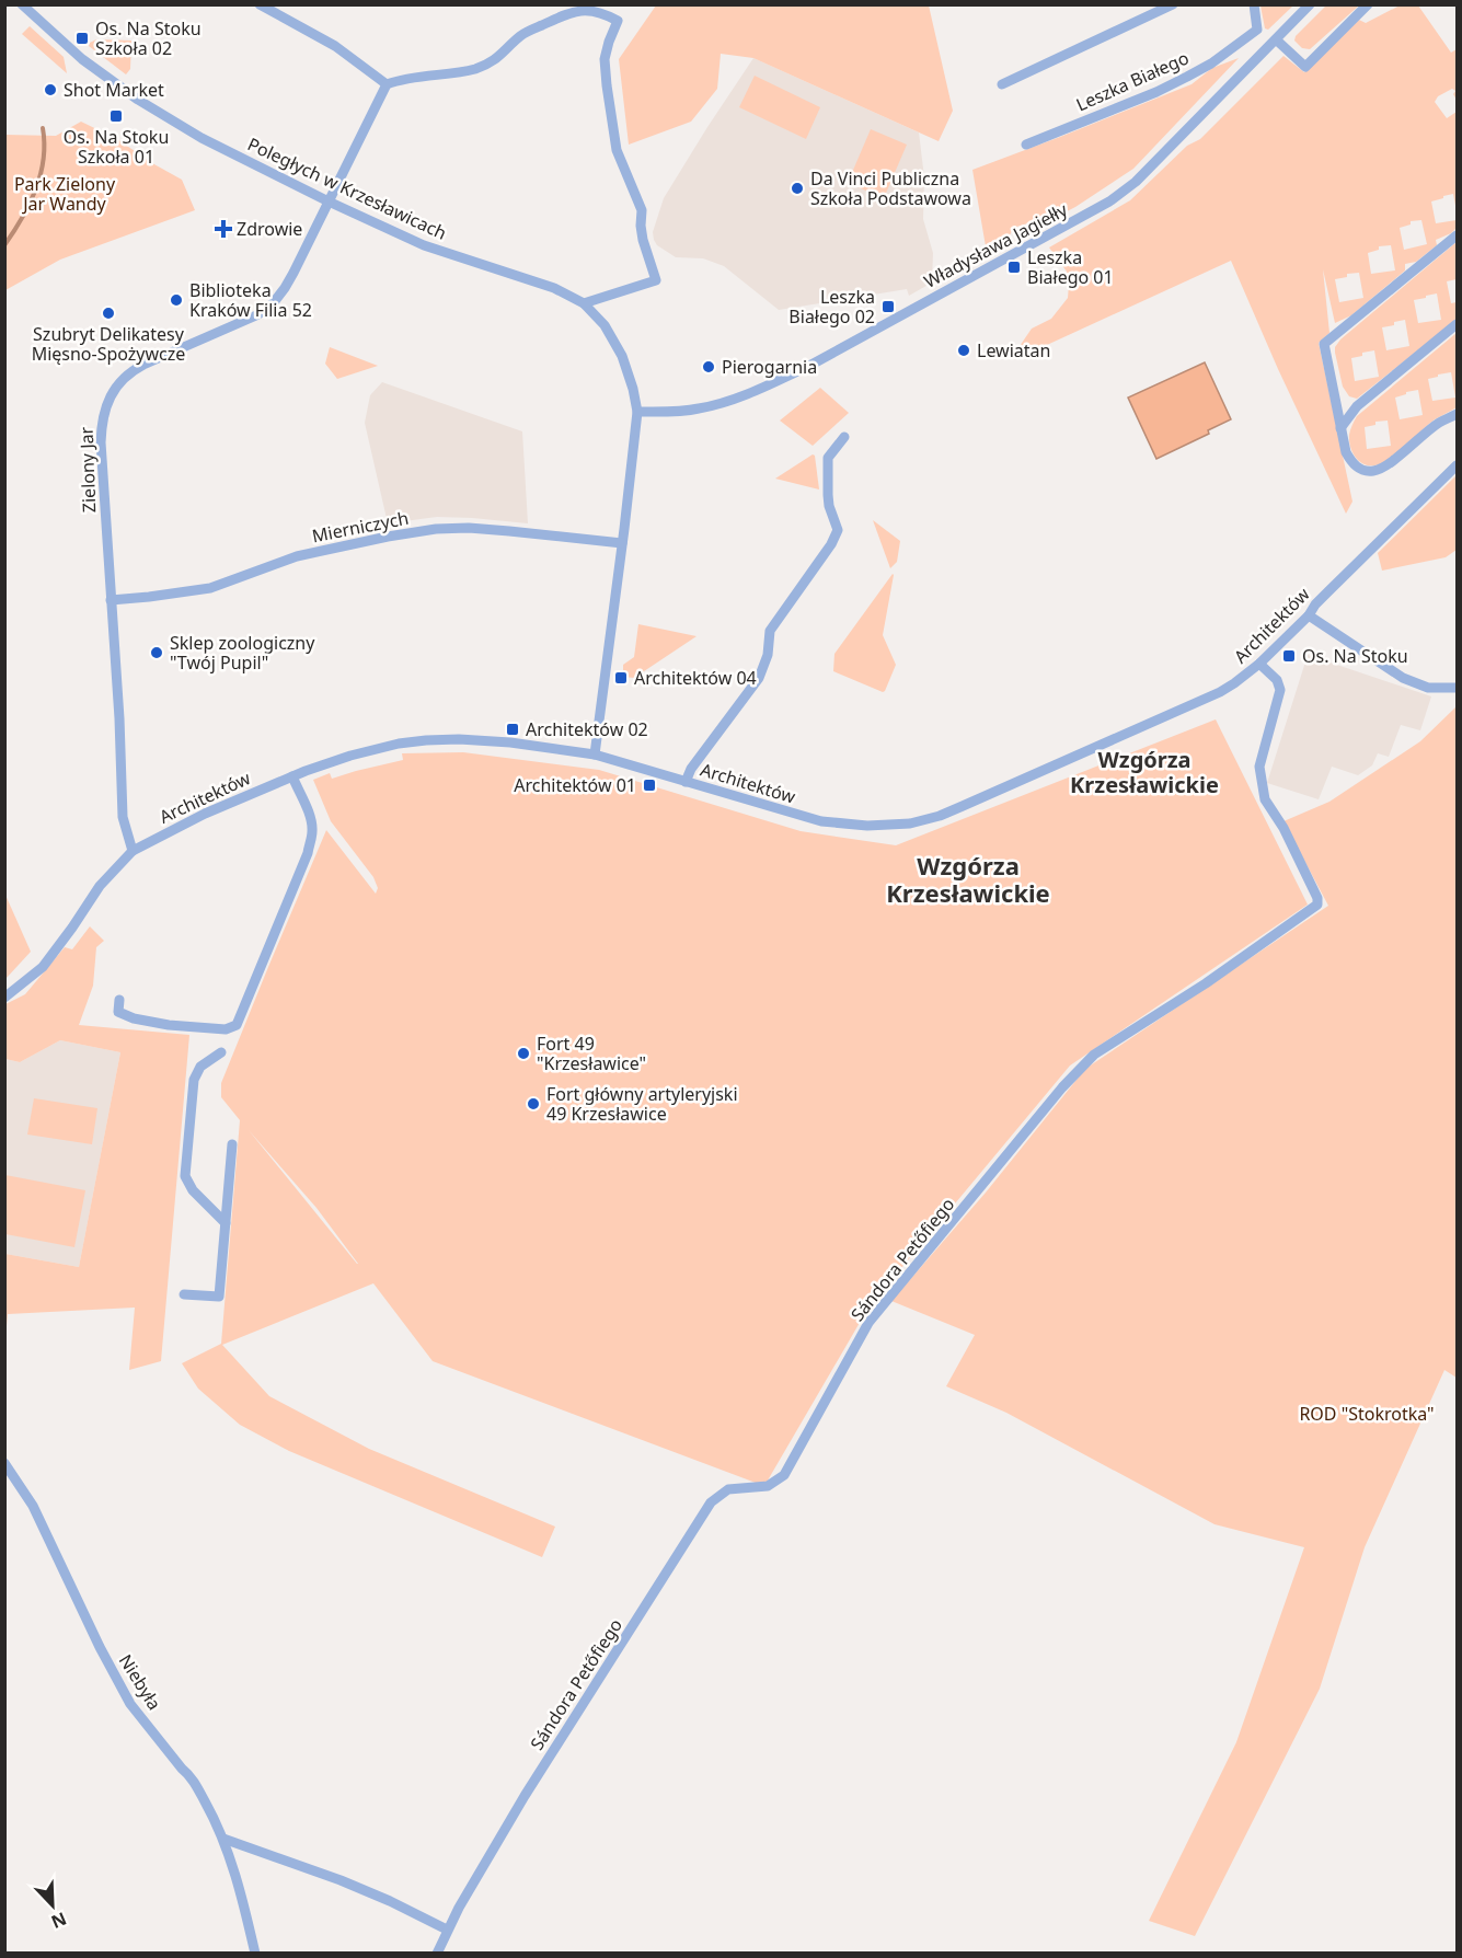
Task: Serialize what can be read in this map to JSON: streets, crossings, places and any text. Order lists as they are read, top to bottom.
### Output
{
  "streets": {
    "street": [
      "Leszka Białego",
      "Poległych w Krzesławicach",
      "Władysława Jagiełły",
      "Zielony Jar",
      "Mierniczych",
      "Architektów",
      "Sándora Petőfiego",
      "Niebyła"
    ]
  },
  "crossings": [
    ["Poległych w Krzesławicach", "Władysława Jagiełły"],
    ["Poległych w Krzesławicach", "Zielony Jar"],
    ["Poległych w Krzesławicach", "Mierniczych"],
    ["Poległych w Krzesławicach", "Architektów"],
    ["Zielony Jar", "Mierniczych"],
    ["Zielony Jar", "Architektów"],
    ["Architektów", "Sándora Petőfiego"]
  ],
  "districts": ["Wzgórza Krzesławickie", "Wzgórza Krzesławickie"],
  "parks": ["Park Zielony Jar Wandy", "ROD \"Stokrotka\""],
  "places": {
    "transit": [
      "Os. Na Stoku Szkoła 02",
      "Os. Na Stoku Szkoła 01",
      "Leszka Białego 01",
      "Leszka Białego 02",
      "Os. Na Stoku",
      "Architektów 04",
      "Architektów 02",
      "Architektów 01"
    ],
    "other": [
      "Shot Market",
      "Da Vinci Publiczna Szkoła Podstawowa",
      "Biblioteka Kraków Filia 52",
      "Szubryt Delikatesy Mięsno-Spożywcze",
      "Lewiatan",
      "Pierogarnia",
      "Sklep zoologiczny \"Twój Pupil\"",
      "Fort 49 \"Krzesławice\"",
      "Fort główny artyleryjski 49 Krzesławice"
    ],
    "health": ["Zdrowie"]
  },
  "north": "bottom right"
}
